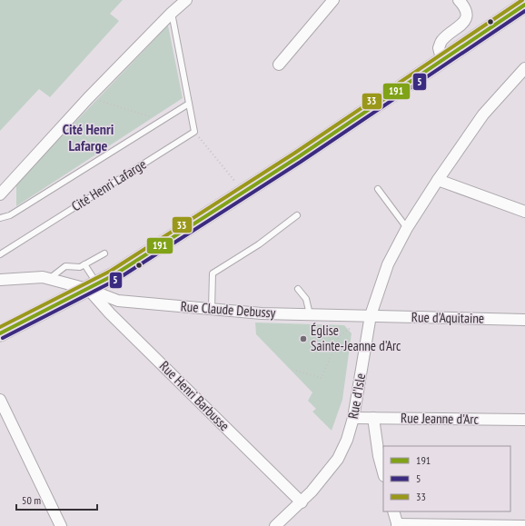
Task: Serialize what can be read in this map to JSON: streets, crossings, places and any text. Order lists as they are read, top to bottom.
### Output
{
  "streets": {
    "street": [
      "Rue Claude Debussy",
      "Rue d'Aquitaine",
      "Rue Henri Barbusse",
      "Rue d'Isle",
      "Rue Jeanne d'Arc"
    ],
    "lane": ["Cité Henri Lafarge"]
  },
  "crossings": [
    ["Rue Claude Debussy", "Rue d'Aquitaine"],
    ["Rue Claude Debussy", "Rue Henri Barbusse"],
    ["Rue Claude Debussy", "Rue d'Isle"],
    ["Rue d'Aquitaine", "Rue d'Isle"],
    ["Rue Henri Barbusse", "Rue d'Isle"],
    ["Rue d'Isle", "Rue Jeanne d'Arc"]
  ],
  "districts": ["Cité Henri Lafarge"],
  "places": ["Église Sainte-Jeanne d'Arc"],
  "lines": ["transit line 33", "transit line 191", "transit line 5"],
  "legend": ["191", "5", "33"],
  "scale_bar": "50 m"
}
